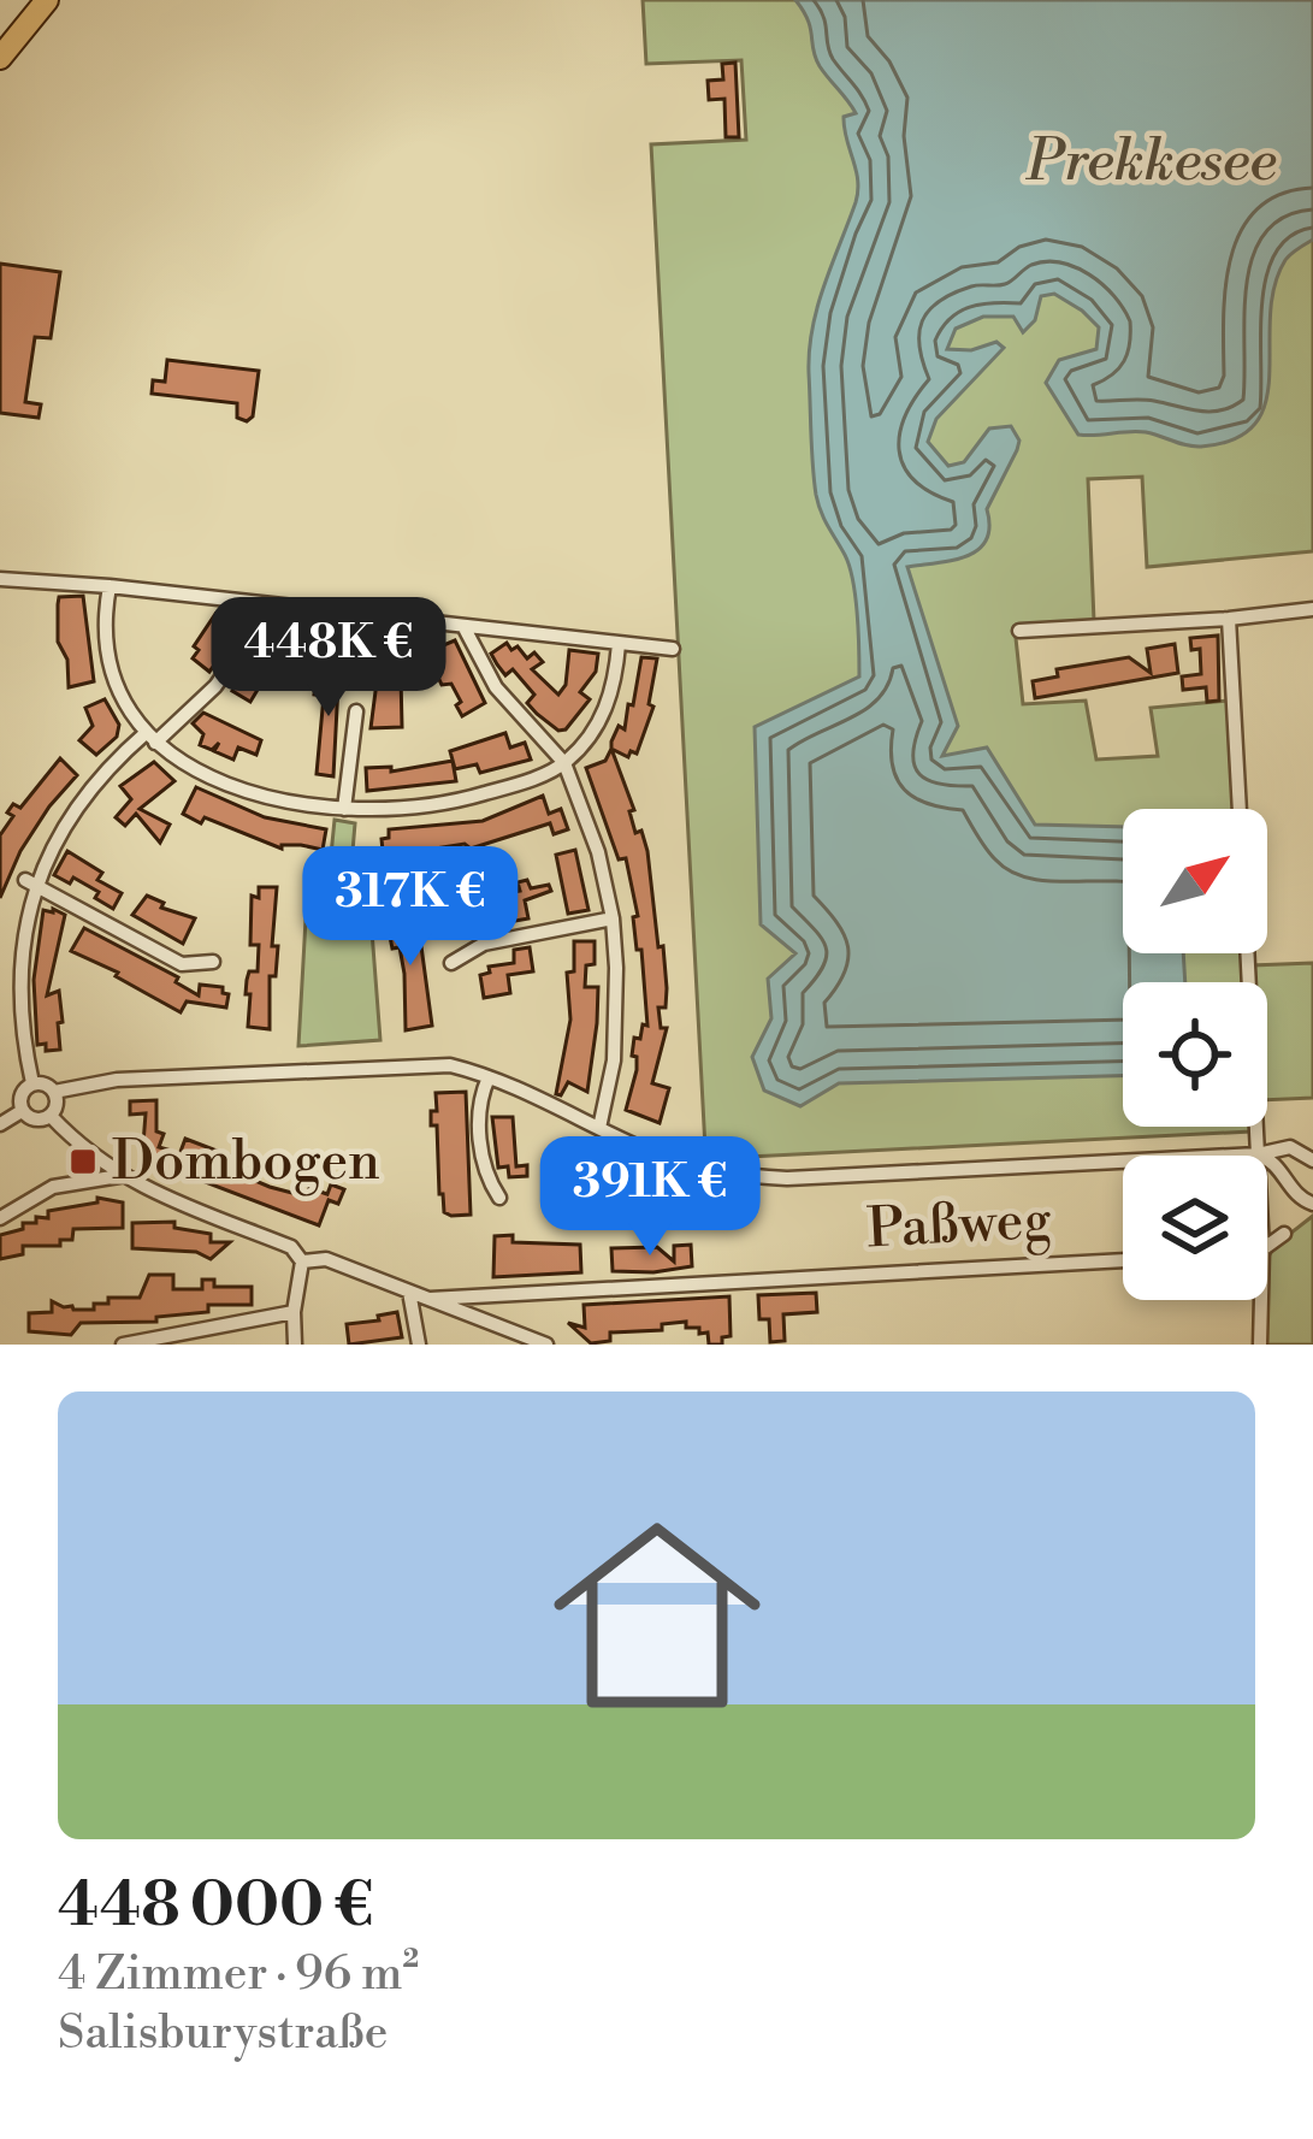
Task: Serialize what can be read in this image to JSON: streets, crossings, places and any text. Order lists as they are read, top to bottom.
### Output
{
  "streets": {
    "street": ["Paßweg"]
  },
  "water": ["Prekkesee"],
  "places": {
    "transit": ["Dombogen"]
  },
  "north": "top right",
  "page": {
    "price": ["448K €", "317K €", "391K €"],
    "list": [
      {
        "name": "448 000 €",
        "note": "4 Zimmer · 96 m² · Salisburystraße"
      }
    ]
  }
}
